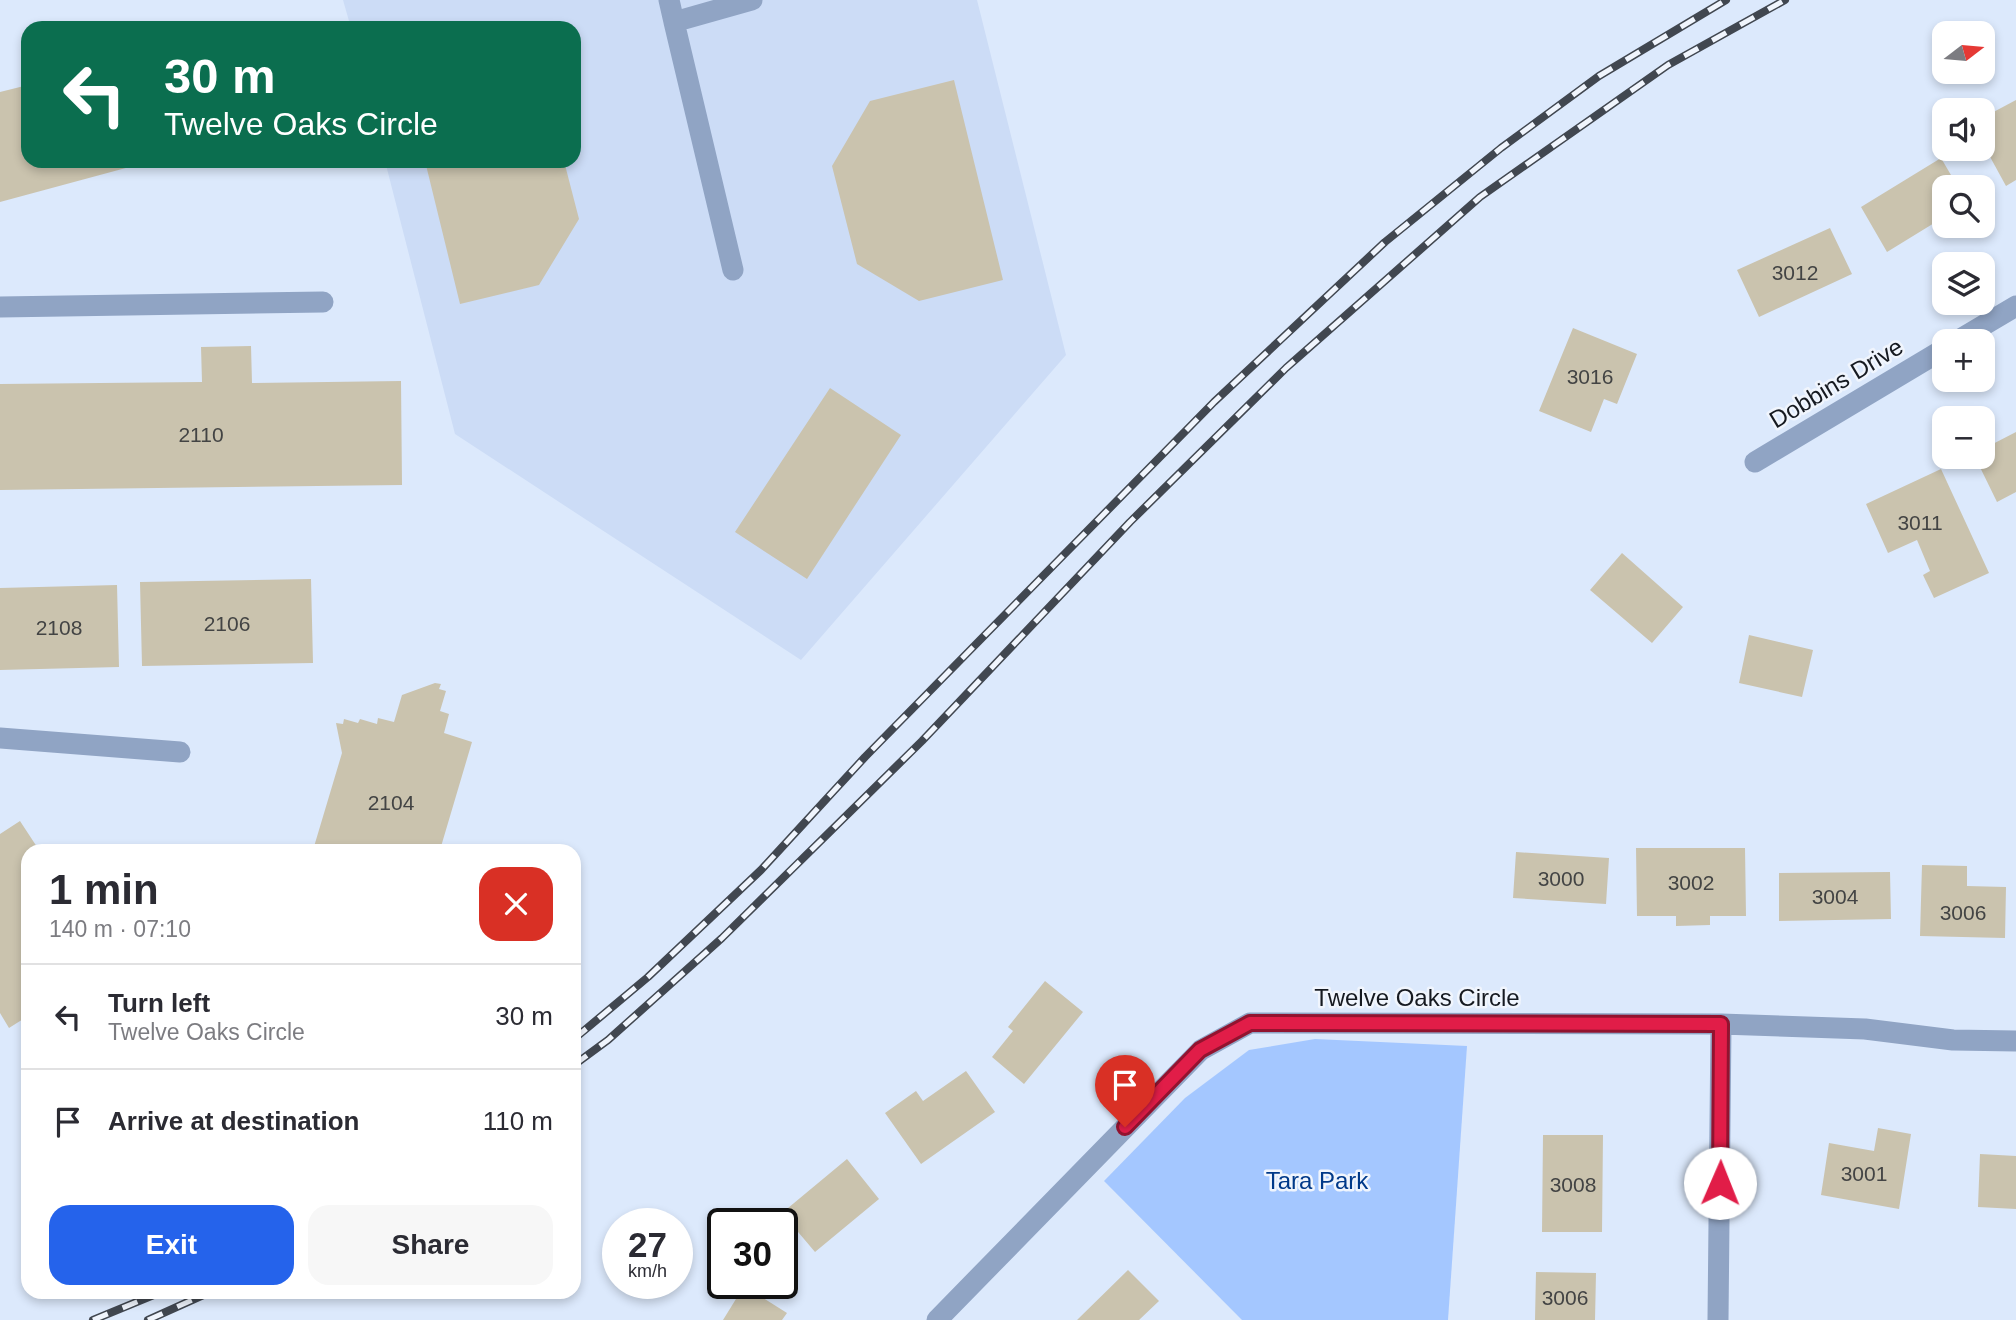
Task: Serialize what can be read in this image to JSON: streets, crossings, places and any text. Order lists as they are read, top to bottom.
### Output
{
  "streets": {
    "street": ["Dobbins Drive", "Twelve Oaks Circle"]
  },
  "parks": ["Tara Park"],
  "house_numbers": [
    "3012",
    "3016",
    "2110",
    "3011",
    "2106",
    "2108",
    "2104",
    "3000",
    "3002",
    "3004",
    "3006",
    "3001",
    "3008",
    "3006"
  ],
  "north": "right",
  "page": {
    "map_buttons": ["+", "−"],
    "turn": ["30 m", "Twelve Oaks Circle"],
    "heading": ["1 min", "140 m · 07:10"],
    "list": [
      {
        "name": "Turn left",
        "note": "Twelve Oaks Circle",
        "value": "30 m"
      },
      {
        "name": "Arrive at destination",
        "value": "110 m"
      }
    ],
    "buttons": ["Exit", "Share"],
    "speed": "27 km/h",
    "limit": "30"
  }
}
